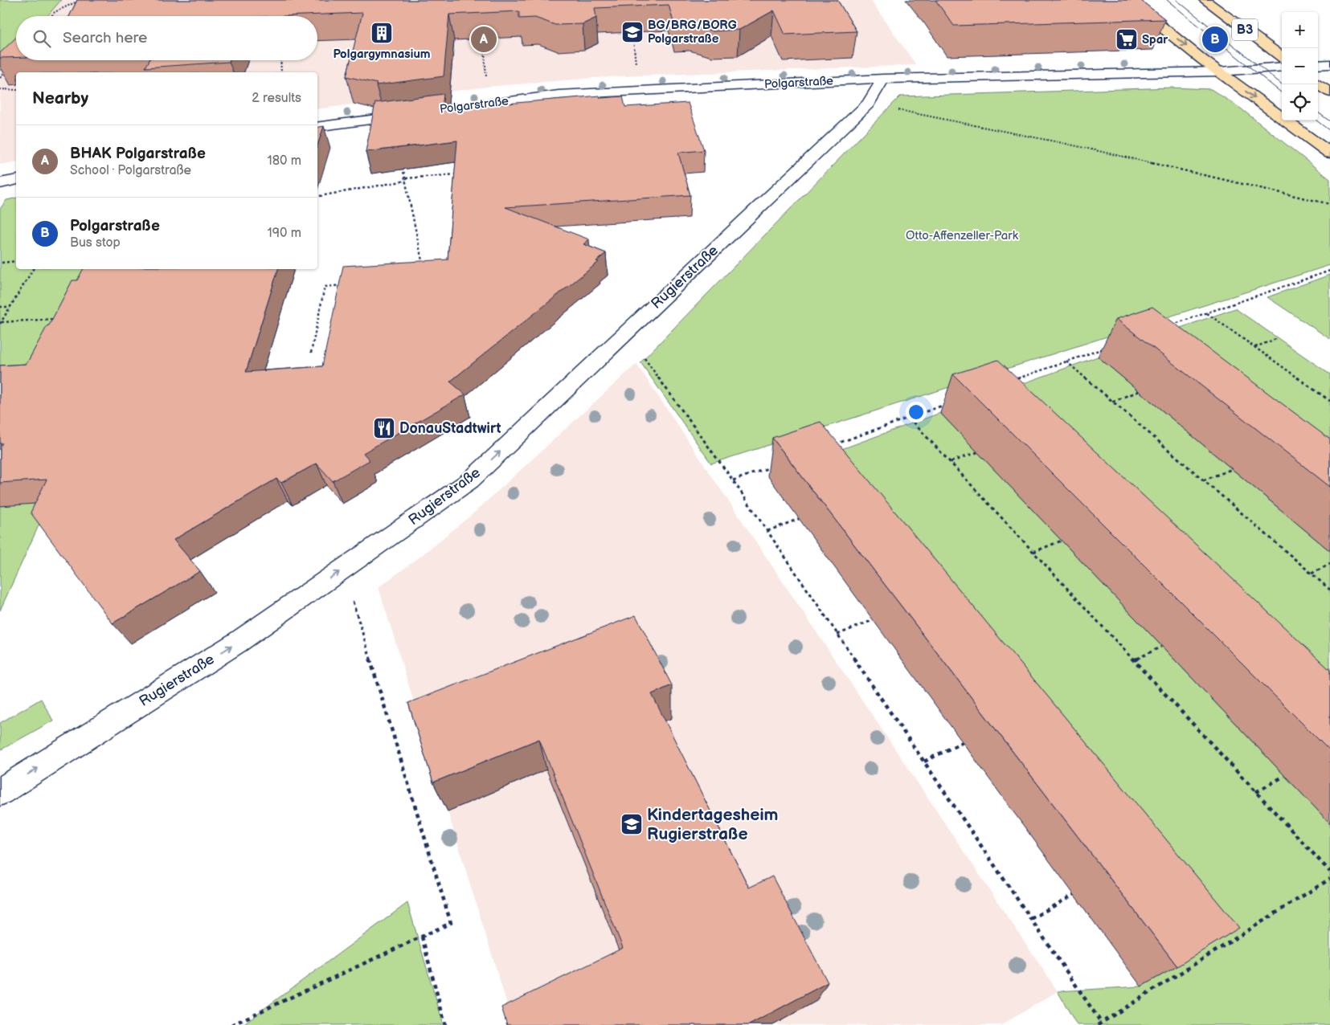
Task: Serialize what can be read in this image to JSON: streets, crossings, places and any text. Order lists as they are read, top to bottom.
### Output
{
  "streets": {
    "main road": ["B3"],
    "street": ["Polgarstraße", "Rugierstraße"]
  },
  "crossings": [
    ["Polgarstraße", "Rugierstraße"]
  ],
  "one_way": ["Rugierstraße"],
  "parks": ["Otto-Affenzeller-Park"],
  "places": {
    "school or university": ["BG/BRG/BORG Polgarstraße", "Kindertagesheim Rugierstraße"],
    "building": ["Polgargymnasium"],
    "supermarket": ["Spar"],
    "restaurant": ["DonauStadtwirt"]
  },
  "page": {
    "map_buttons": ["+", "−"],
    "search": "Search here",
    "pins": ["A", "B"],
    "heading": ["Nearby", "2 results"],
    "list": [
      {
        "mark": "A",
        "name": "BHAK Polgarstraße",
        "note": "School · Polgarstraße",
        "value": "180 m"
      },
      {
        "mark": "B",
        "name": "Polgarstraße",
        "note": "Bus stop",
        "value": "190 m"
      }
    ]
  }
}
